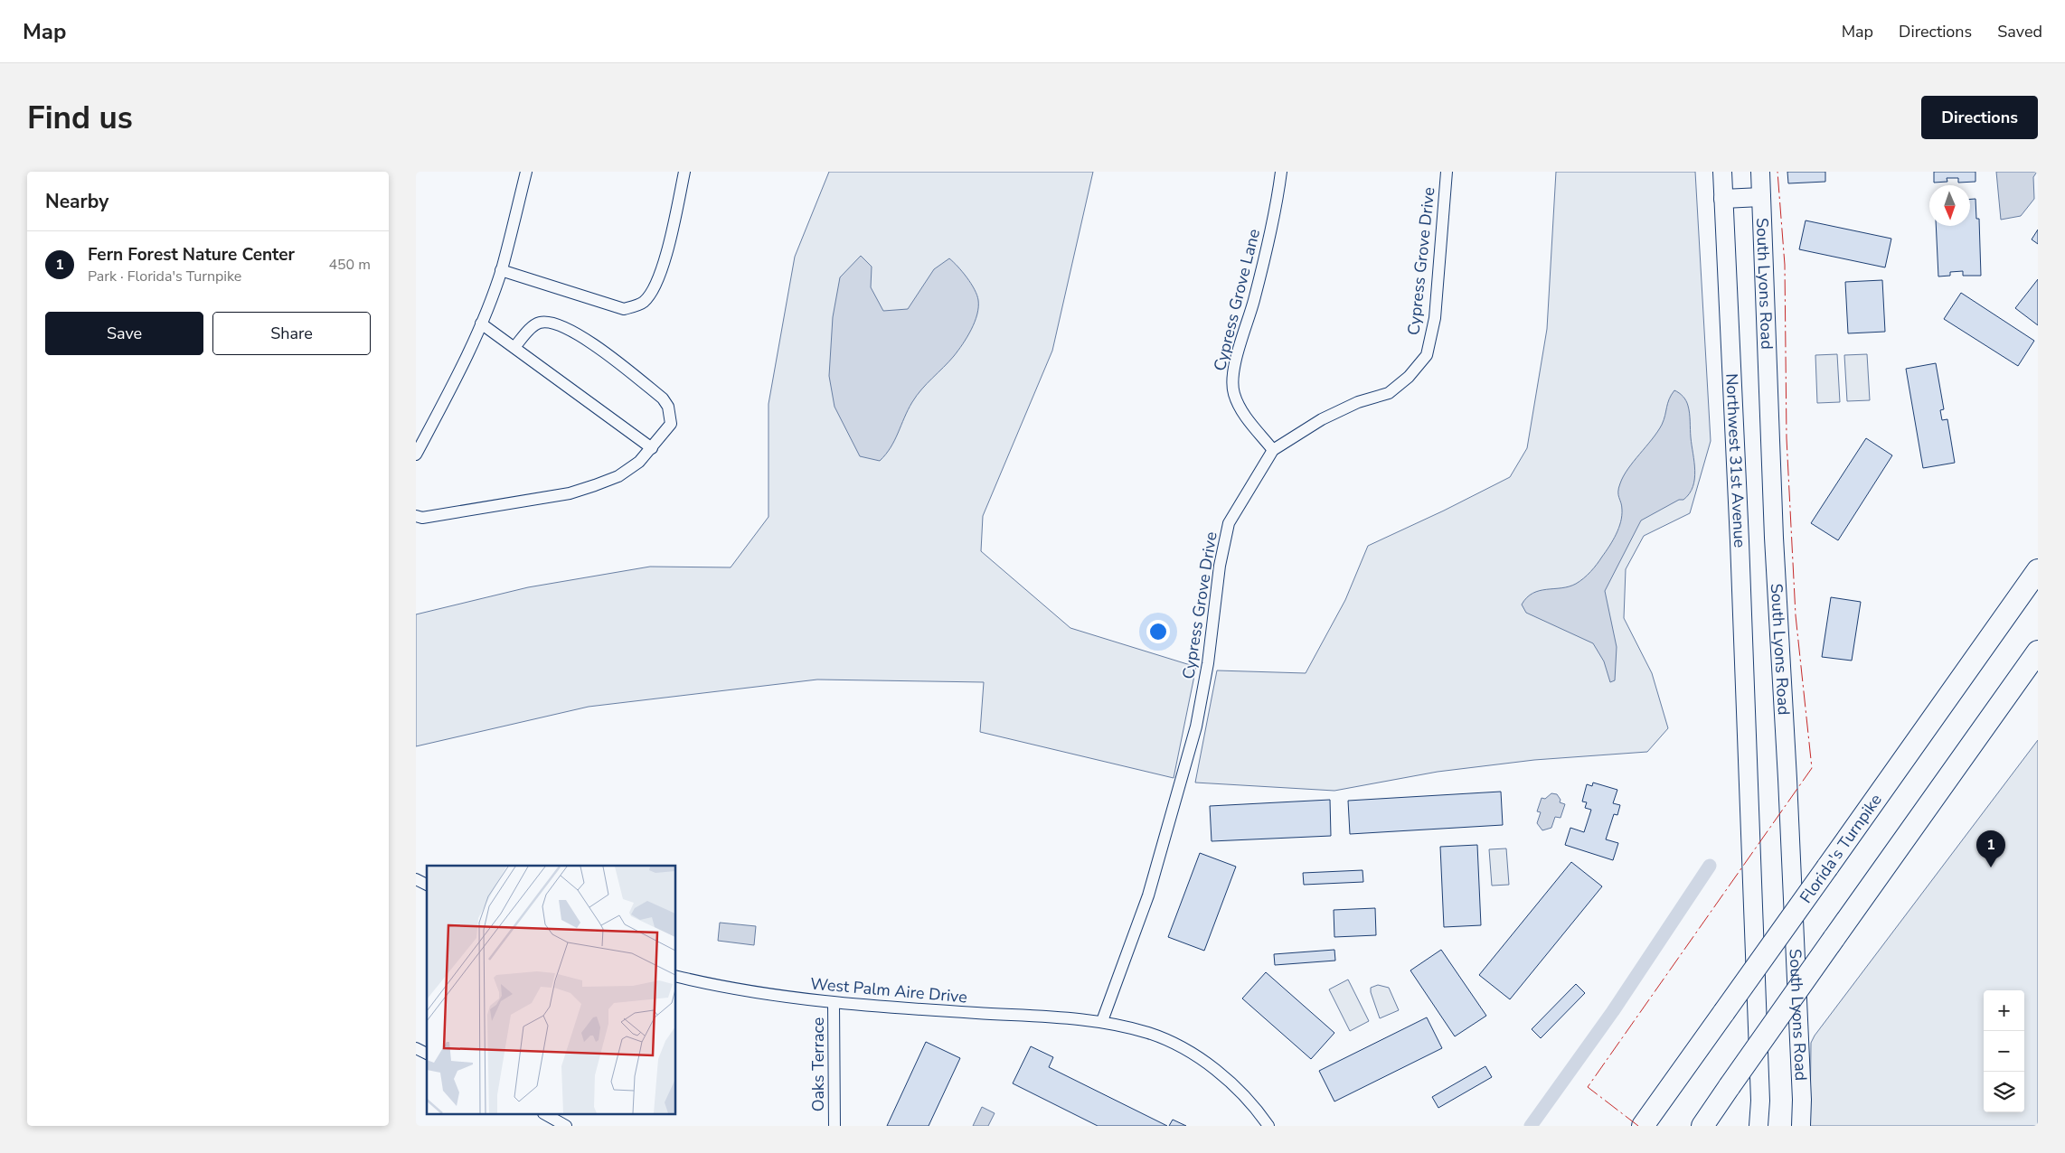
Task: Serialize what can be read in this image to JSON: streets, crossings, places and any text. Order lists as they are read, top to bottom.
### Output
{
  "streets": {
    "highway": ["Florida's Turnpike"],
    "main road": ["South Lyons Road", "Northwest 31st Avenue"],
    "street": [
      "Cypress Grove Drive",
      "Cypress Grove Lane",
      "West Palm Aire Drive",
      "Oaks Terrace"
    ]
  },
  "crossings": [
    ["Cypress Grove Drive", "Cypress Grove Lane"],
    ["Cypress Grove Drive", "West Palm Aire Drive"],
    ["West Palm Aire Drive", "Oaks Terrace"]
  ],
  "north": "bottom",
  "page": {
    "header": "Map",
    "nav": ["Map", "Directions", "Saved"],
    "buttons": [
      "Directions",
      ["Save", "Share"]
    ],
    "title": "Find us",
    "heading": "Nearby",
    "list": [
      {
        "mark": "1",
        "name": "Fern Forest Nature Center",
        "note": "Park · Florida's Turnpike",
        "value": "450 m"
      }
    ],
    "pins": "1",
    "map_buttons": ["+", "−"]
  }
}
